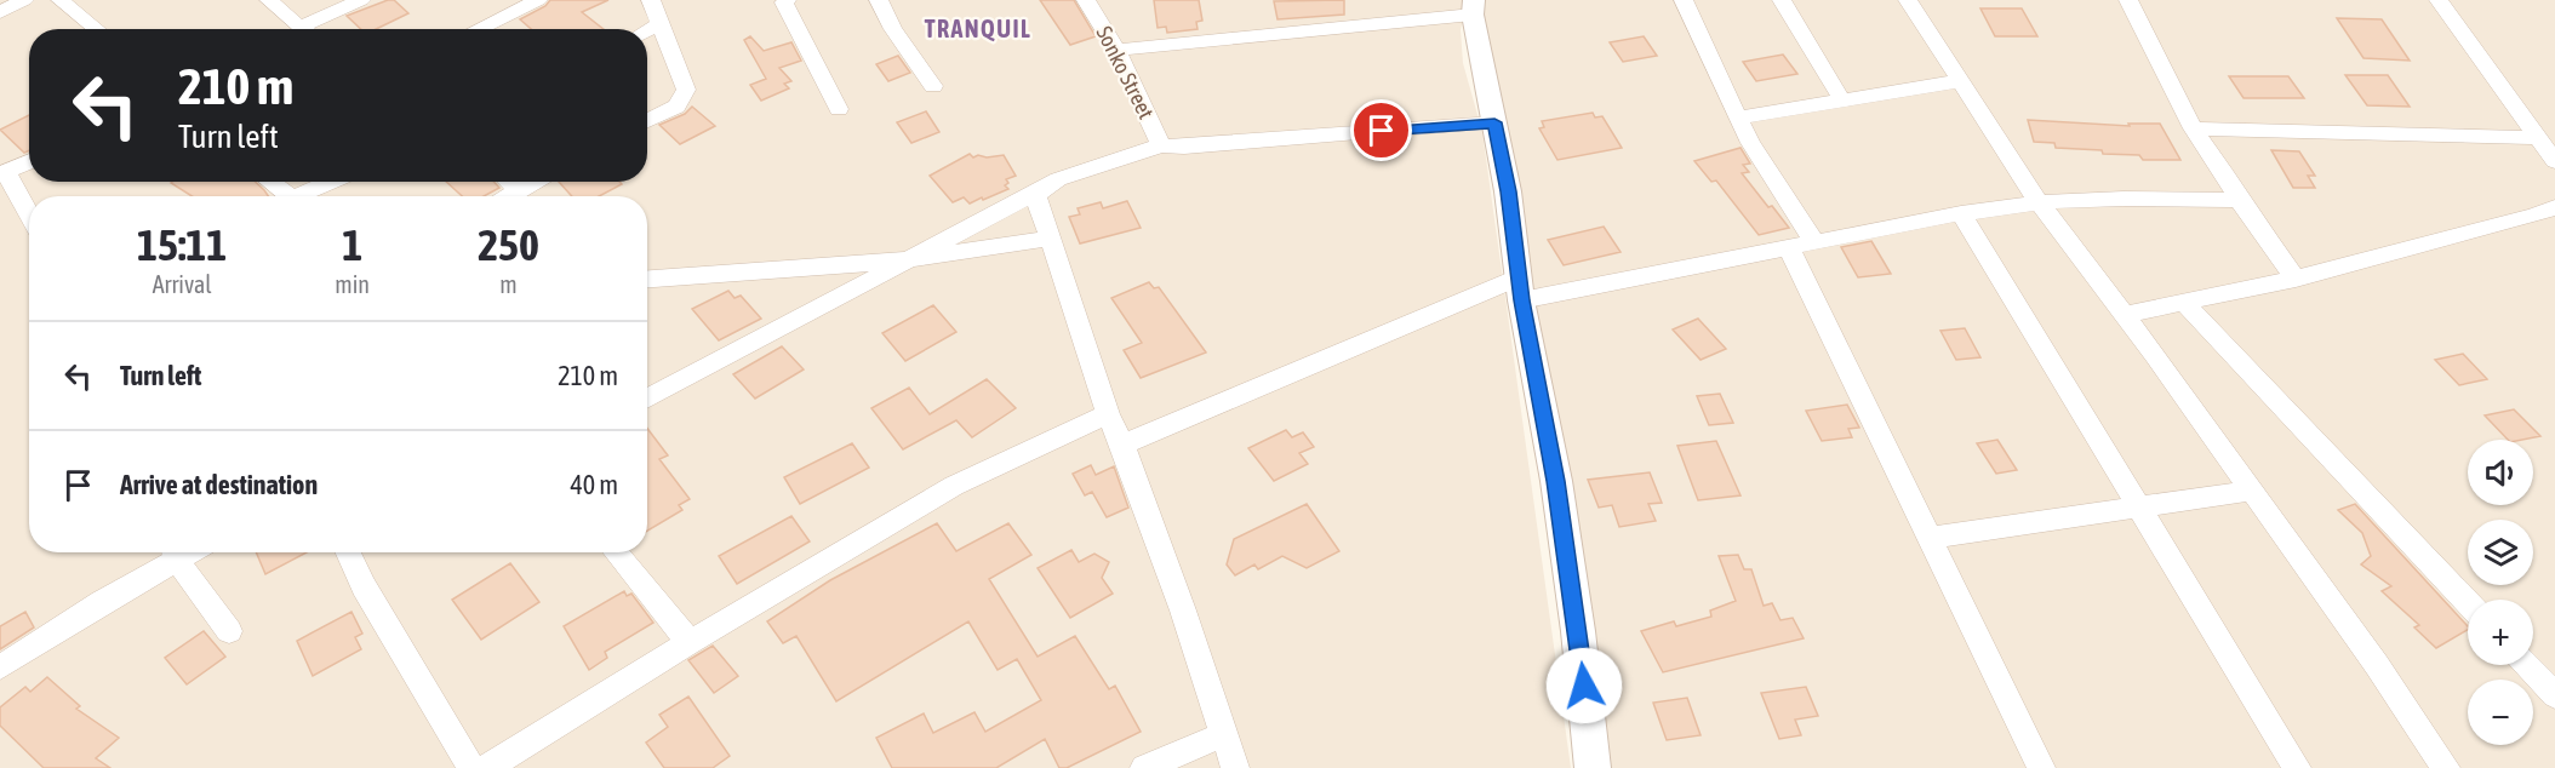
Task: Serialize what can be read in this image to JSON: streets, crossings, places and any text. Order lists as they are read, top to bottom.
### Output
{
  "streets": {
    "street": ["Sonko Street"]
  },
  "districts": ["TRANQUIL"],
  "page": {
    "turn": ["210 m", "Turn left"],
    "eta": [
      "15:11",
      "Arrival",
      "1",
      "min",
      "250",
      "m"
    ],
    "list": [
      {
        "name": "Turn left",
        "value": "210 m"
      },
      {
        "name": "Arrive at destination",
        "value": "40 m"
      }
    ],
    "map_buttons": ["+", "−"]
  }
}
